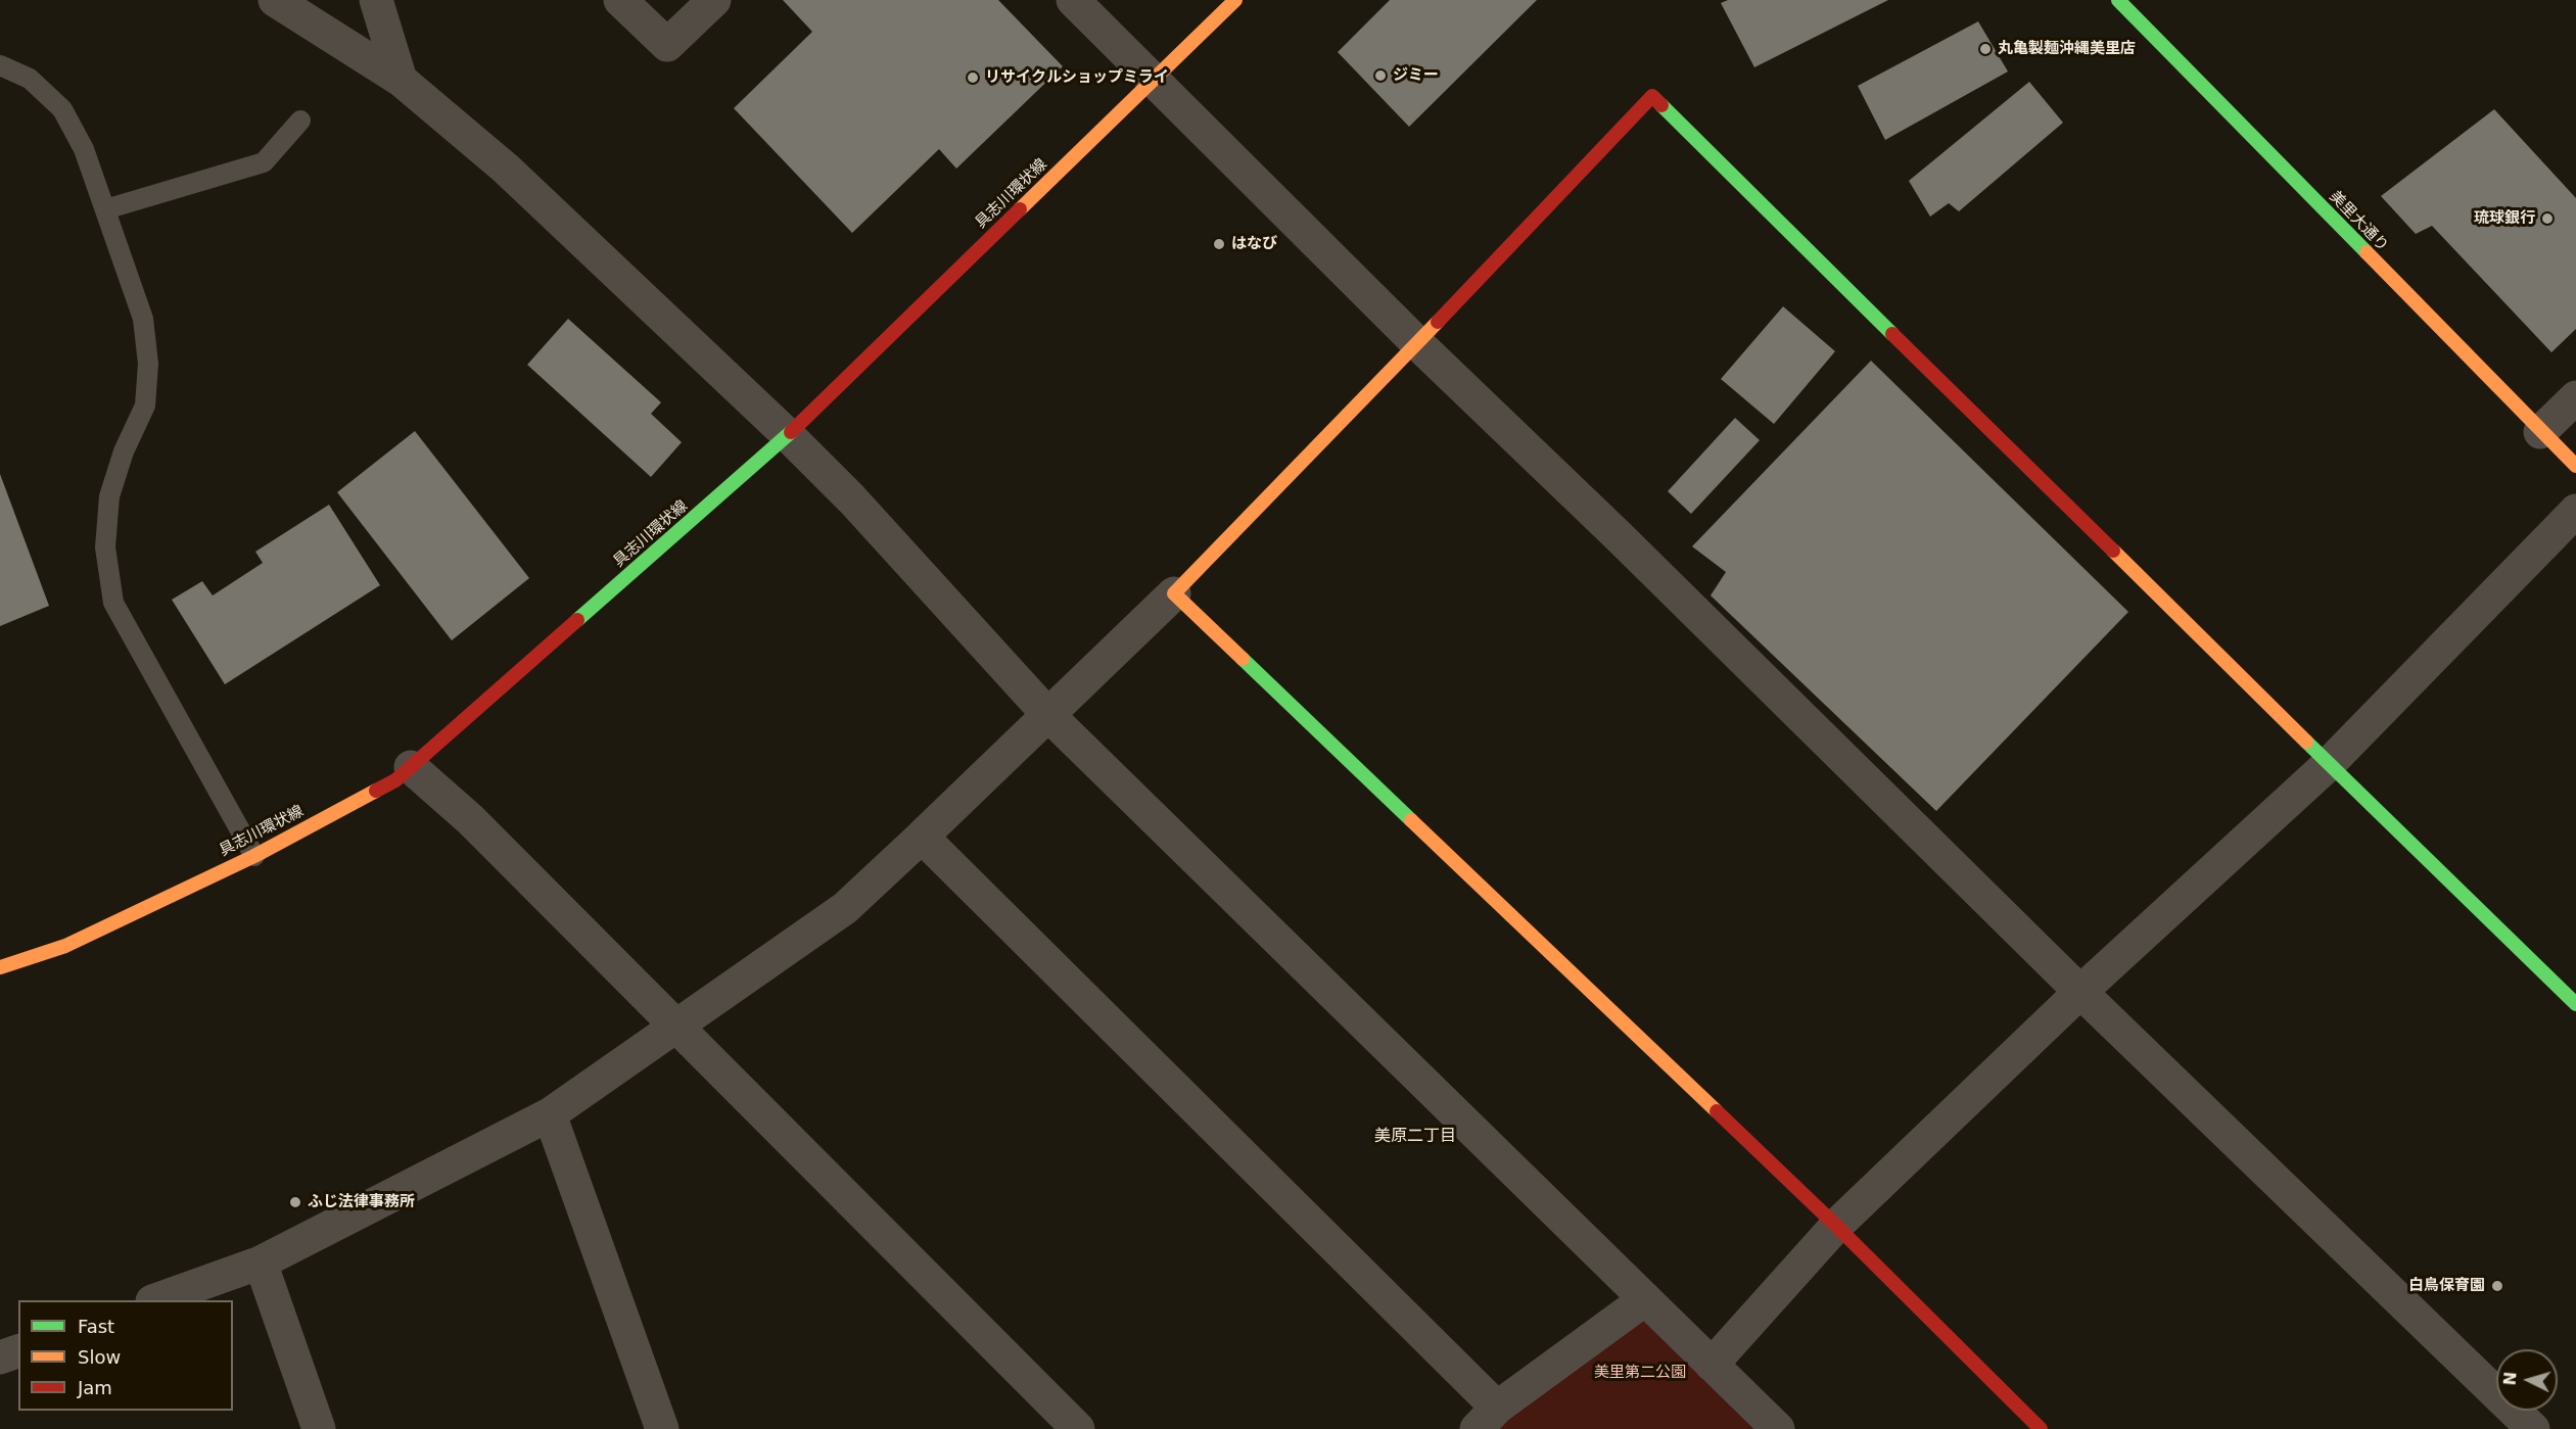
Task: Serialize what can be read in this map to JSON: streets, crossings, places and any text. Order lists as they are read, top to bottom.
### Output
{
  "streets": {
    "street": ["具志川環状線", "美里大通り"]
  },
  "districts": ["美原二丁目"],
  "parks": ["美里第二公園"],
  "places": [
    "丸亀製麺沖縄美里店",
    "ジミー",
    "リサイクルショップミライ",
    "琉球銀行",
    "はなび",
    "ふじ法律事務所",
    "白鳥保育園"
  ],
  "legend": ["Fast", "Slow", "Jam"],
  "north": "left"
}
